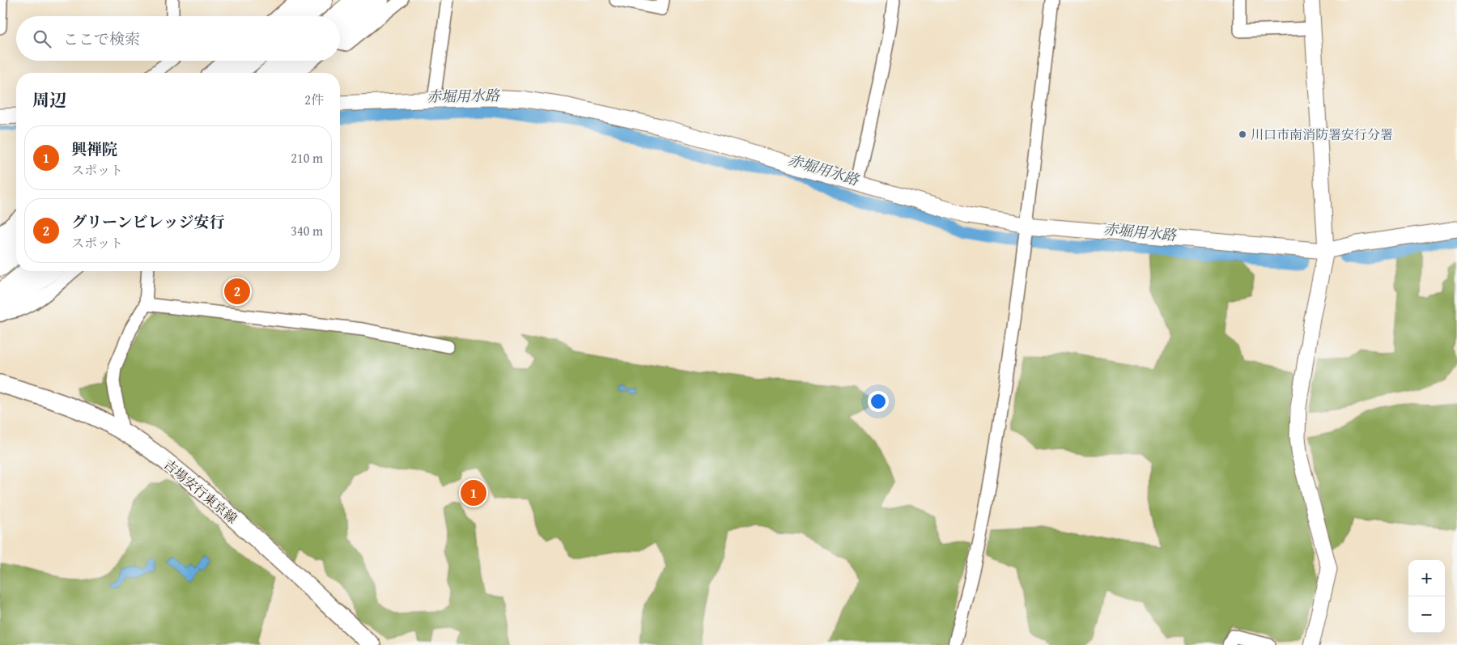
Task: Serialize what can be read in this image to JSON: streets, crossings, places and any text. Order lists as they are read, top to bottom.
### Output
{
  "streets": {
    "main road": ["吉場安行東京線"]
  },
  "water": ["赤堀用水路"],
  "places": ["川口市南消防署安行分署"],
  "page": {
    "search": "ここで検索",
    "heading": ["周辺", "2件"],
    "list": [
      {
        "mark": "1",
        "name": "興禅院",
        "note": "スポット",
        "value": "210 m"
      },
      {
        "mark": "2",
        "name": "グリーンビレッジ安行",
        "note": "スポット",
        "value": "340 m"
      }
    ],
    "pins": ["2", "1"],
    "map_buttons": ["+", "−"]
  }
}
